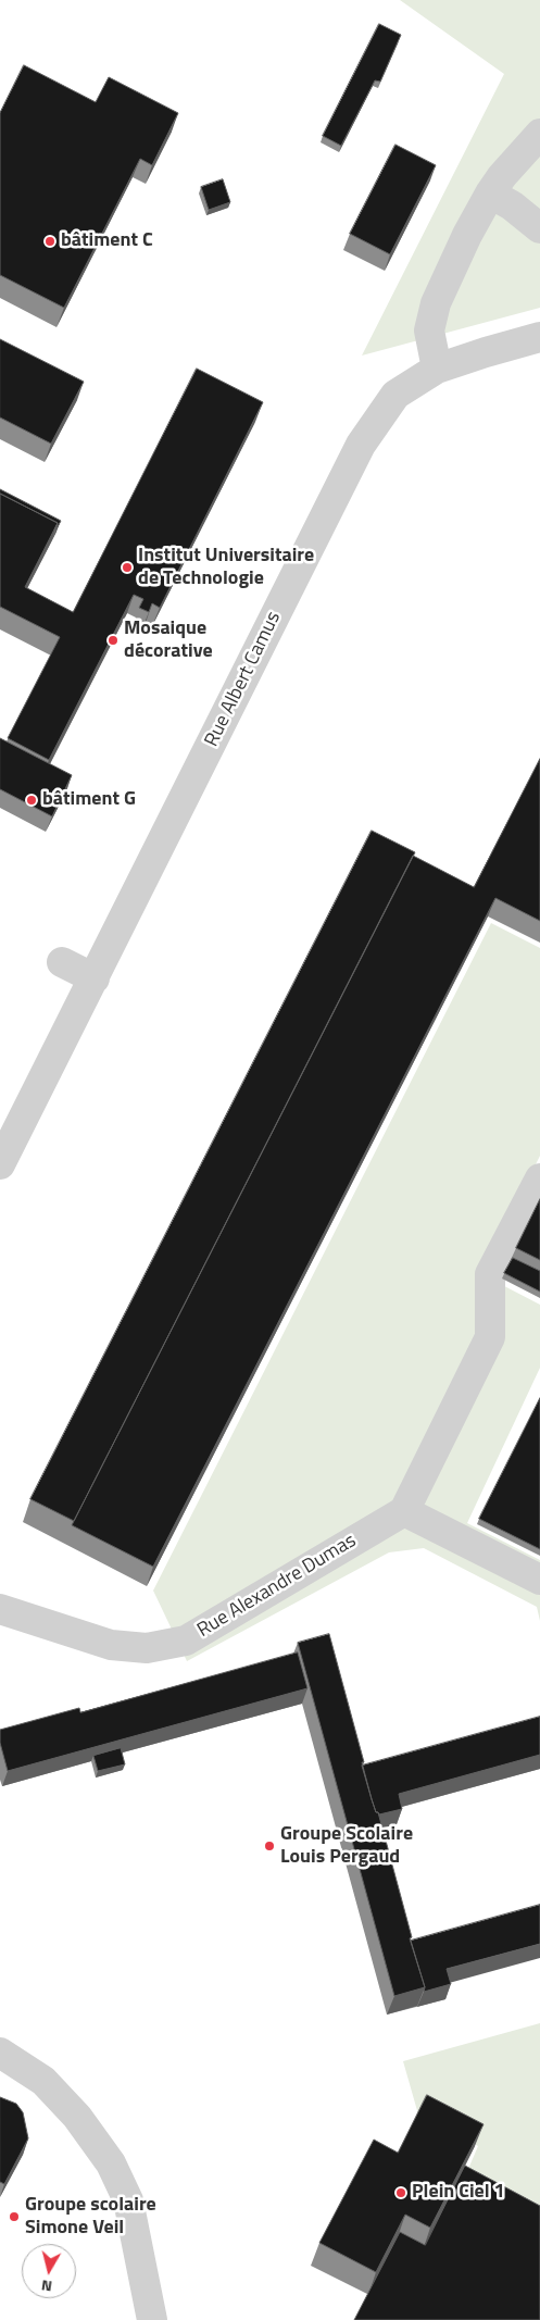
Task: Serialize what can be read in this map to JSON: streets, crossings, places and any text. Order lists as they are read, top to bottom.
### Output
{
  "streets": {
    "street": ["Rue Albert Camus", "Rue Alexandre Dumas"]
  },
  "places": [
    "bâtiment C",
    "Institut Universitaire de Technologie",
    "Mosaique décorative",
    "bâtiment G",
    "Groupe Scolaire Louis Pergaud",
    "Plein Ciel 1",
    "Groupe scolaire Simone Veil"
  ],
  "north": "bottom"
}
